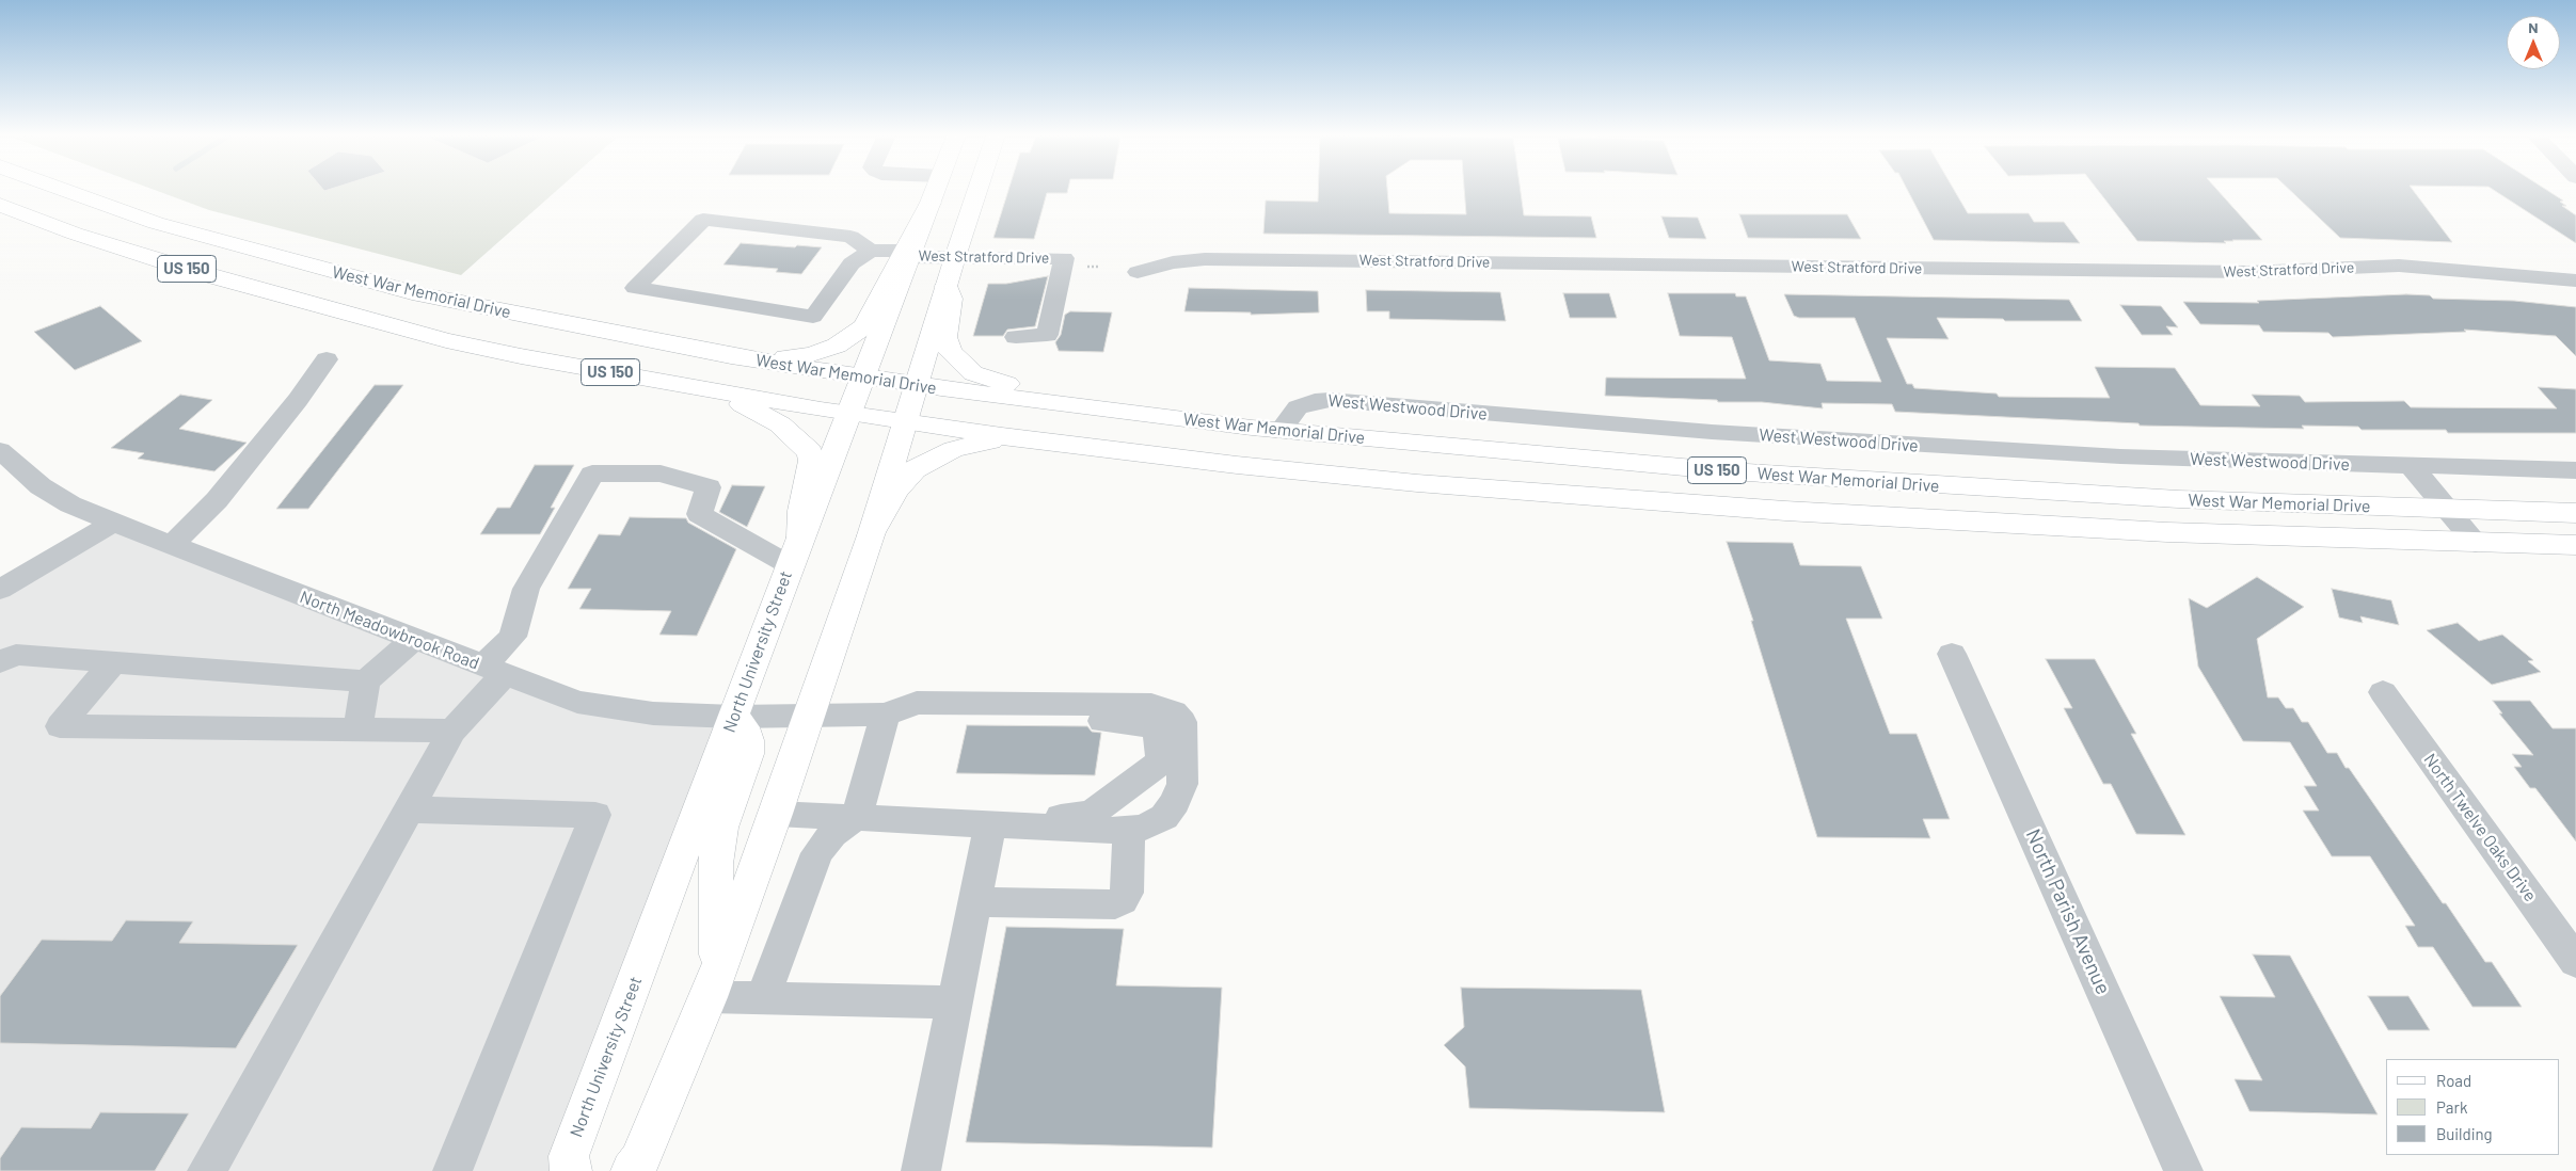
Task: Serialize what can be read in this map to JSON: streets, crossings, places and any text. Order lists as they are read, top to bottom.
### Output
{
  "streets": {
    "main road": ["US 150", "West War Memorial Drive", "North University Street"],
    "street": [
      "West Stratford Drive",
      "West Westwood Drive",
      "North Meadowbrook Road",
      "North Twelve Oaks Drive",
      "North Parish Avenue"
    ]
  },
  "crossings": [
    ["West Stratford Drive", "North University Street"],
    ["West War Memorial Drive", "West Westwood Drive"],
    ["West War Memorial Drive", "North University Street"],
    ["North Meadowbrook Road", "North University Street"]
  ],
  "legend": ["Road", "Park", "Building"],
  "north": "top"
}
